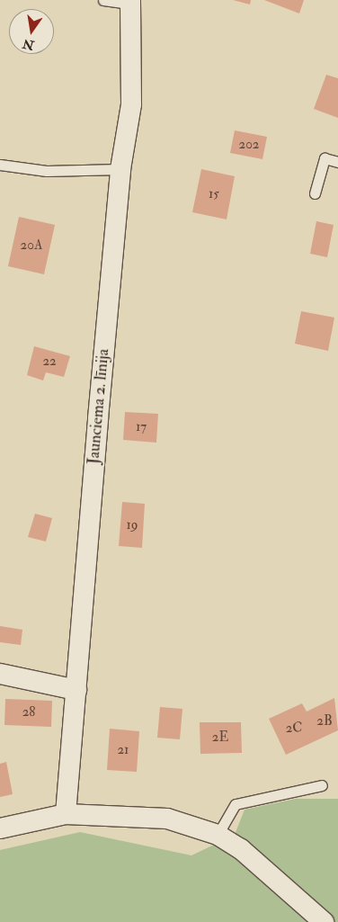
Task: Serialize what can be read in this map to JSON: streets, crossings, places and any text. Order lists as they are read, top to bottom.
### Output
{
  "streets": {
    "street": ["Jaunciema 2. līnija"]
  },
  "house_numbers": [
    "202",
    "15",
    "20A",
    "22",
    "17",
    "19",
    "28",
    "2B",
    "2C",
    "2E",
    "21"
  ],
  "north": "bottom"
}
